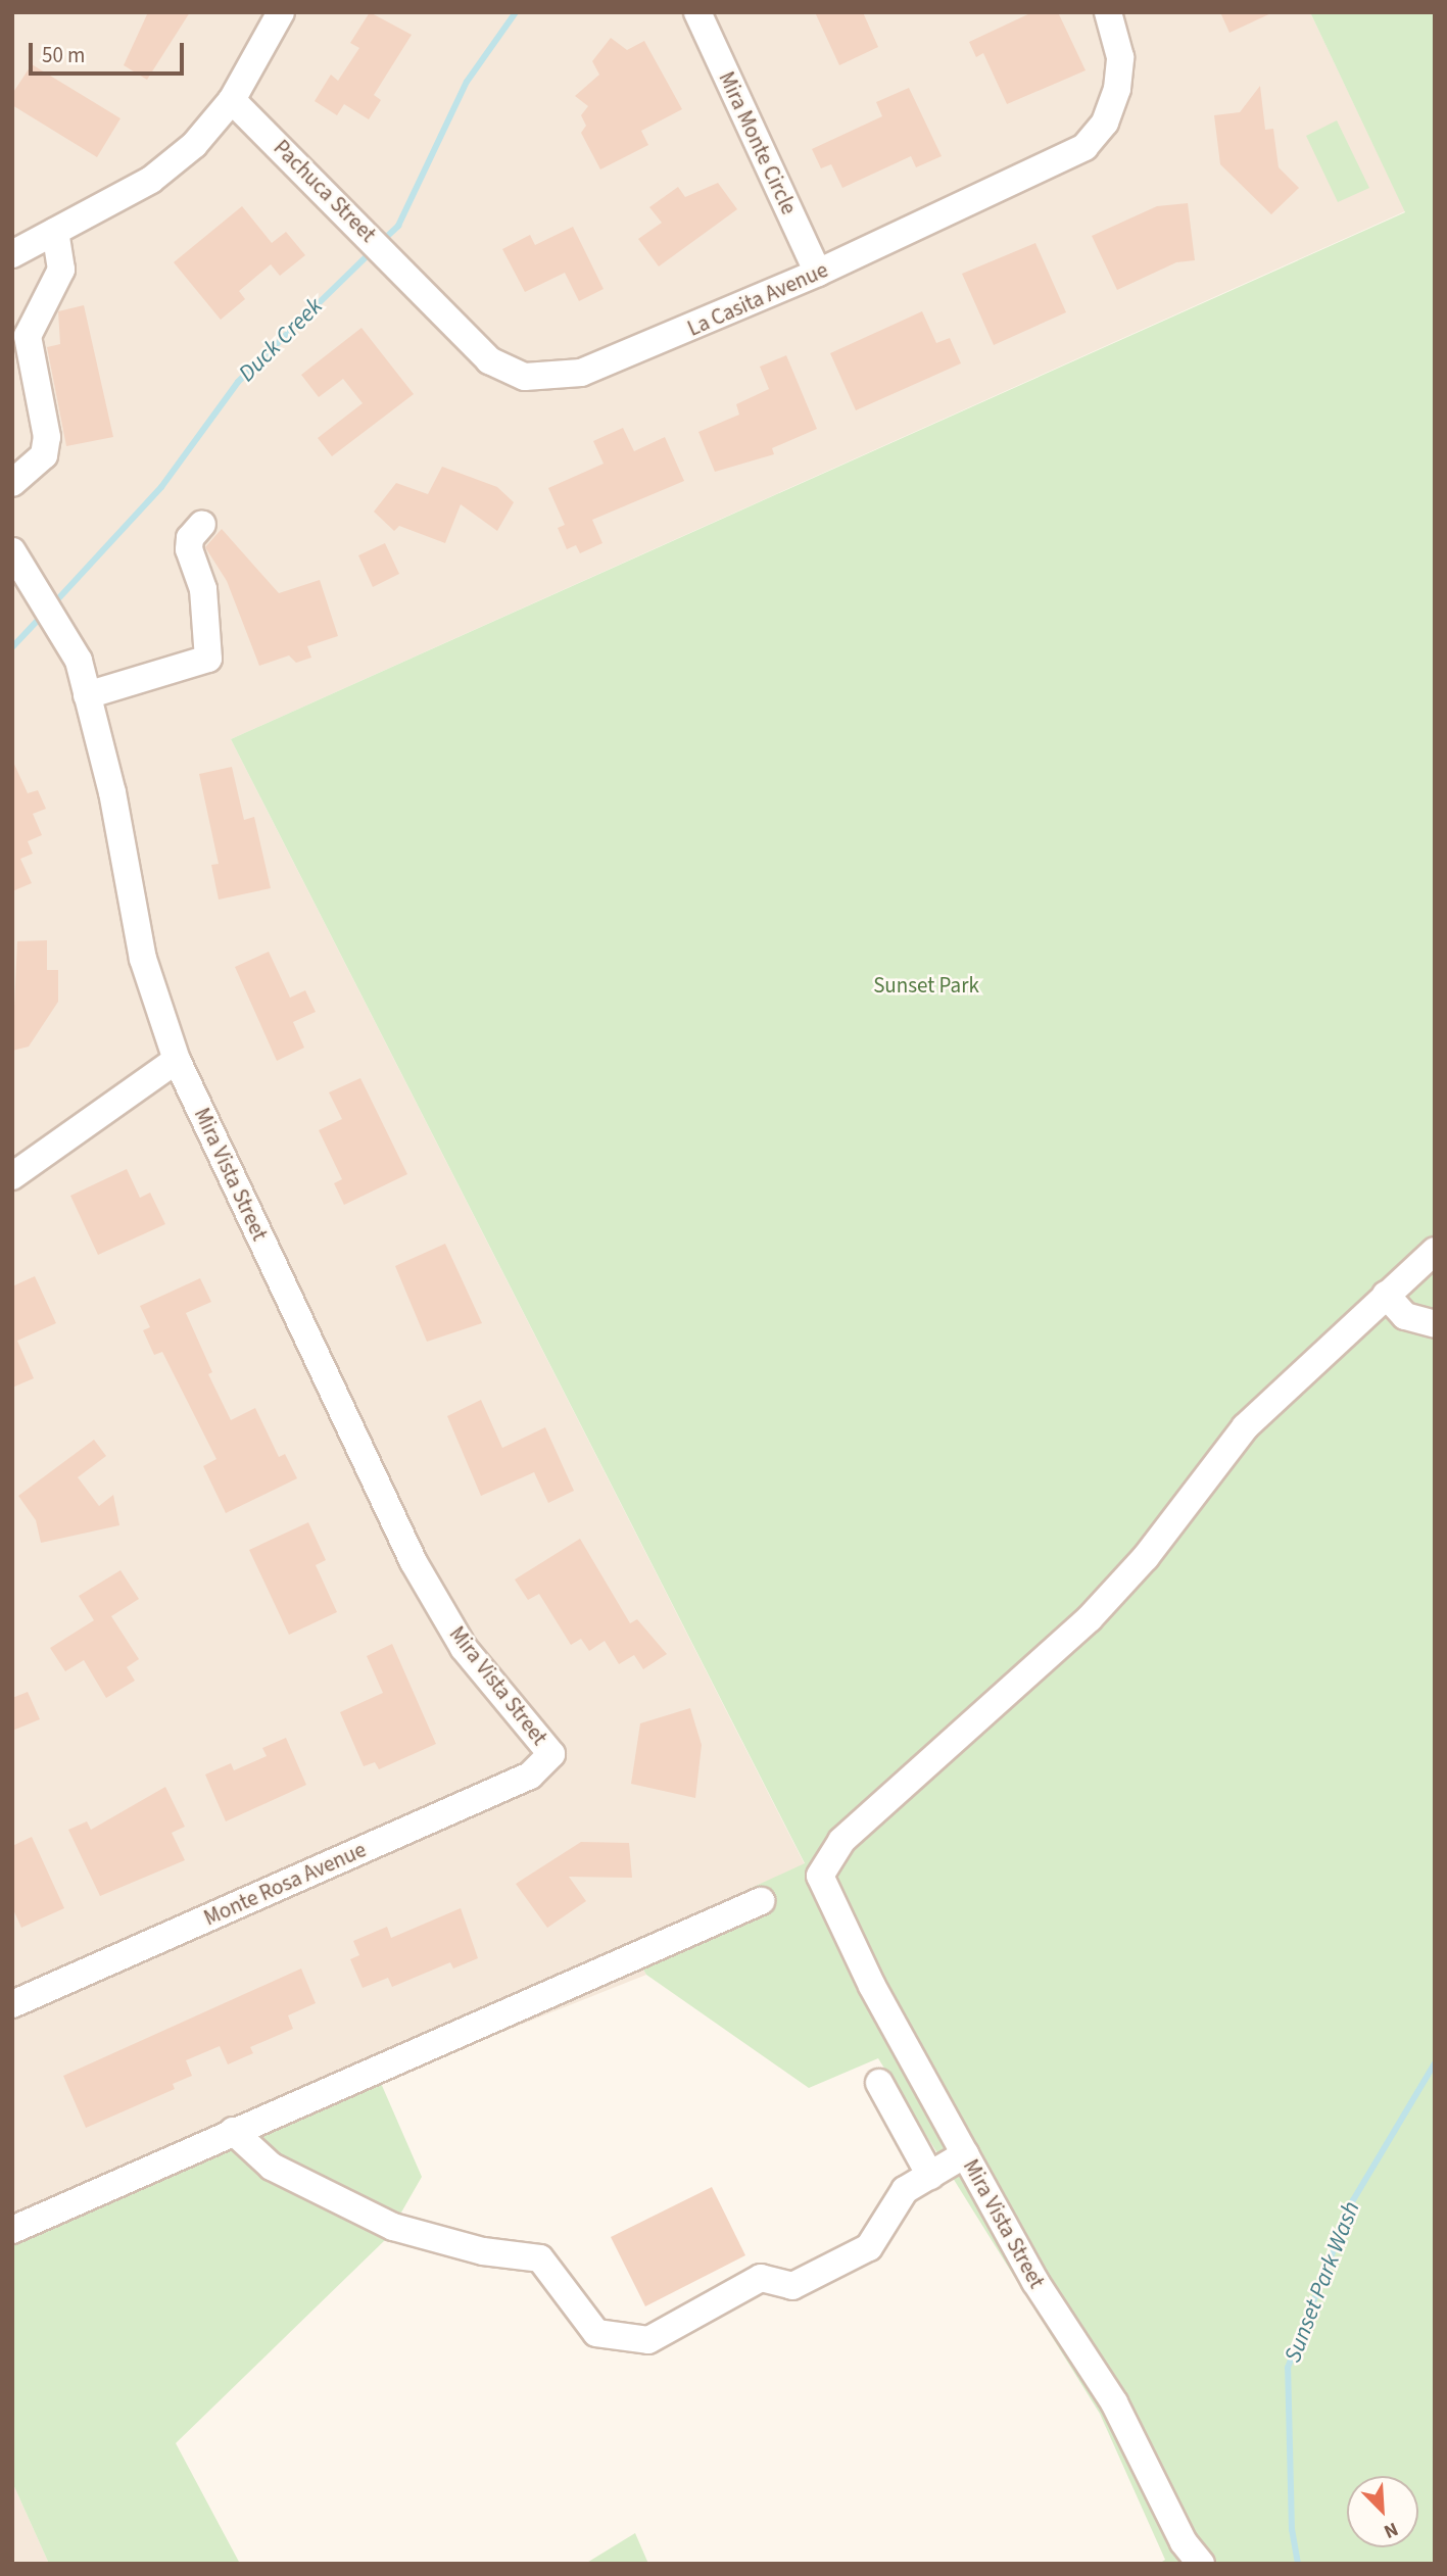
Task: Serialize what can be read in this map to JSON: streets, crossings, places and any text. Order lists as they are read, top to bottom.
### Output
{
  "streets": {
    "street": [
      "Mira Monte Circle",
      "Pachuca Street",
      "La Casita Avenue",
      "Mira Vista Street",
      "Monte Rosa Avenue"
    ]
  },
  "crossings": [
    ["Mira Monte Circle", "La Casita Avenue"],
    ["Pachuca Street", "La Casita Avenue"],
    ["Mira Vista Street", "Monte Rosa Avenue"]
  ],
  "water": ["Duck Creek", "Sunset Park Wash"],
  "parks": ["Sunset Park"],
  "scale_bar": "50 m",
  "north": "bottom right"
}
